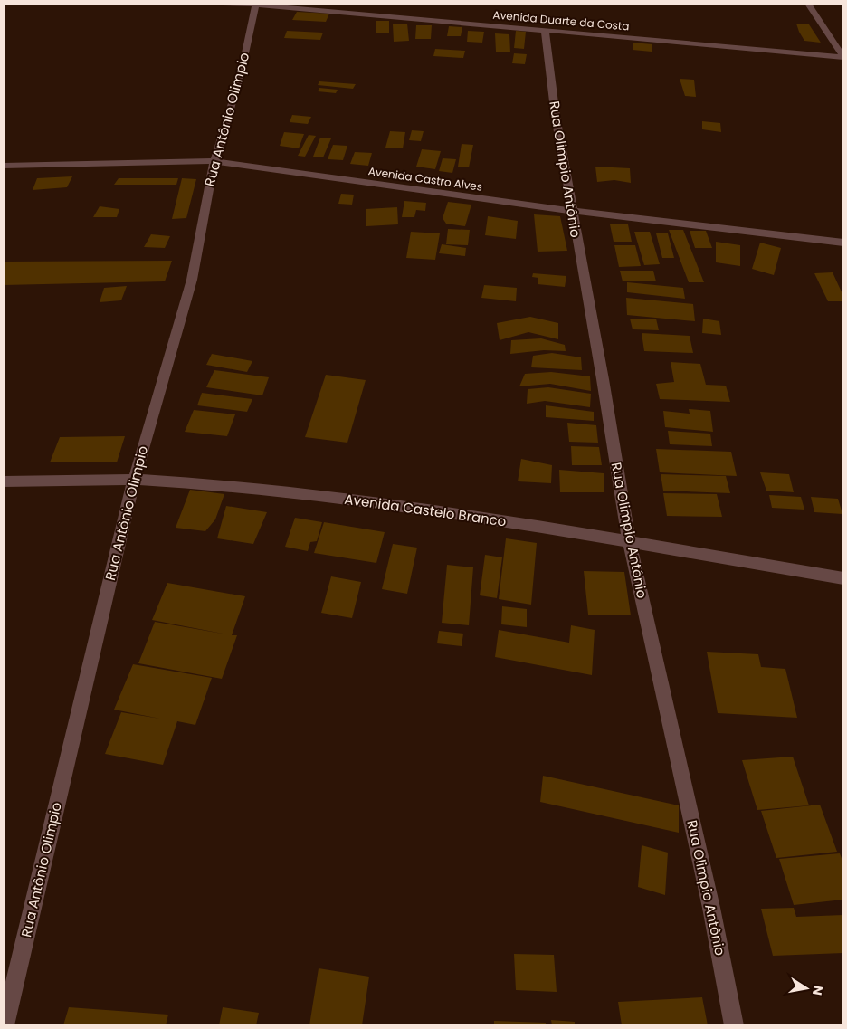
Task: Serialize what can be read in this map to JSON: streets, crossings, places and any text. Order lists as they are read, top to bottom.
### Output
{
  "streets": {
    "street": [
      "Avenida Duarte da Costa",
      "Rua Antônio Olimpio",
      "Rua Olimpio Antônio",
      "Avenida Castro Alves",
      "Avenida Castelo Branco"
    ]
  },
  "crossings": [
    ["Avenida Duarte da Costa", "Rua Antônio Olimpio"],
    ["Avenida Duarte da Costa", "Rua Olimpio Antônio"],
    ["Rua Antônio Olimpio", "Avenida Castro Alves"],
    ["Rua Antônio Olimpio", "Avenida Castelo Branco"],
    ["Rua Olimpio Antônio", "Avenida Castro Alves"],
    ["Rua Olimpio Antônio", "Avenida Castelo Branco"]
  ],
  "north": "right"
}
